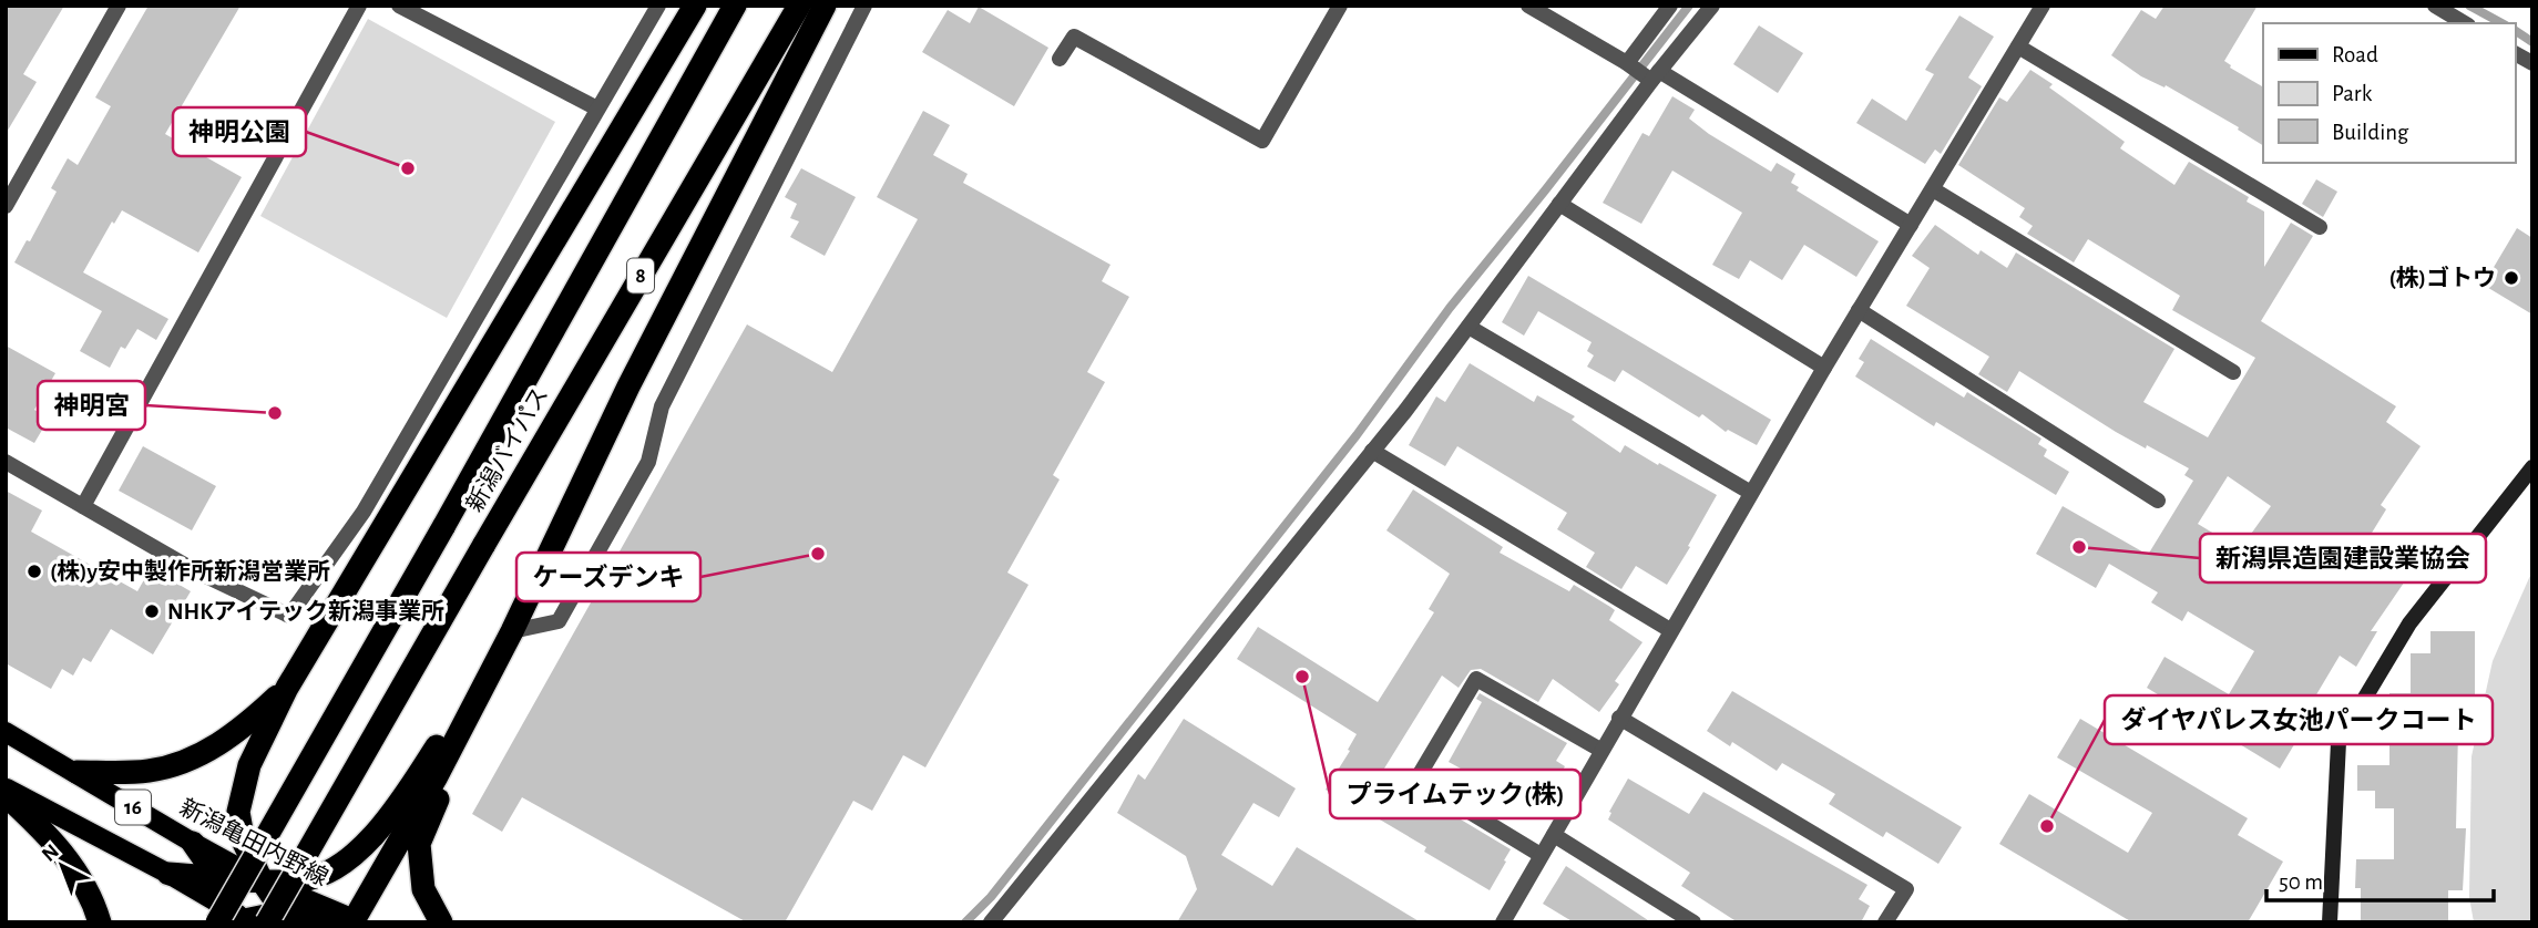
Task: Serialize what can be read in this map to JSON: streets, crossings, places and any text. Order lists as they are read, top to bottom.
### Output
{
  "streets": {
    "highway": ["8", "新潟バイパス"],
    "main road": ["16", "新潟亀田内野線"]
  },
  "crossings": [
    ["新潟バイパス", "16"]
  ],
  "places": [
    "神明公園",
    "(株)ゴトウ",
    "神明宮",
    "新潟県造園建設業協会",
    "ケーズデンキ",
    "(株)y安中製作所新潟営業所",
    "NHKアイテック新潟事業所",
    "プライムテック(株)",
    "ダイヤパレス女池パークコート"
  ],
  "legend": ["Road", "Park", "Building"],
  "scale_bar": "50 m",
  "north": "top left"
}
